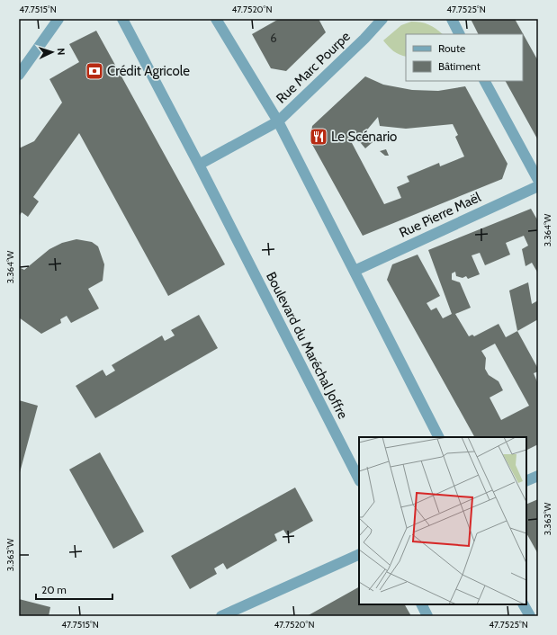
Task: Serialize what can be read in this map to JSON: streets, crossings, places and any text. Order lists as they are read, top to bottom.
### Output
{
  "streets": {
    "street": ["Rue Marc Pourpe", "Rue Pierre Maël", "Boulevard du Maréchal Joffre"]
  },
  "places": {
    "bank": ["Crédit Agricole"],
    "restaurant": ["Le Scénario"]
  },
  "house_numbers": ["6"],
  "legend": ["Route", "Bâtiment"],
  "scale_bar": "20 m",
  "north": "right",
  "coordinates": [
    "47.7515°N",
    "47.7520°N",
    "47.7525°N",
    "3.364°W",
    "3.363°W"
  ]
}
